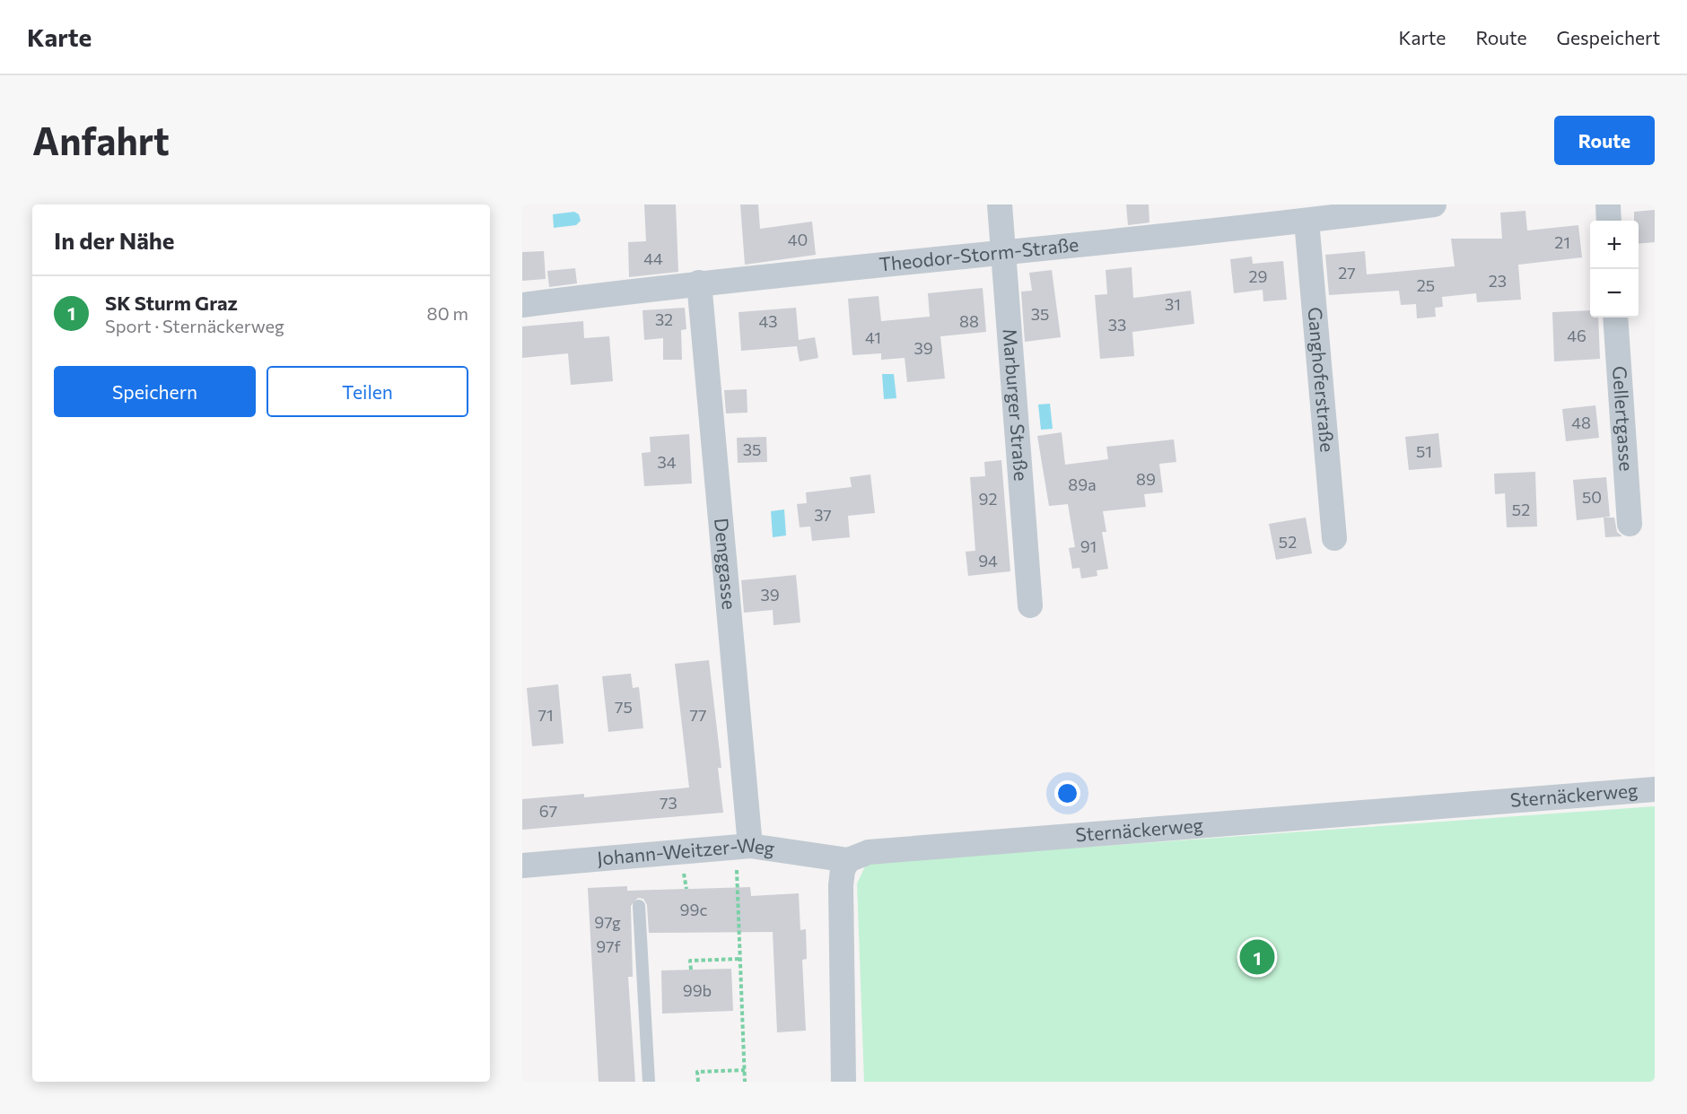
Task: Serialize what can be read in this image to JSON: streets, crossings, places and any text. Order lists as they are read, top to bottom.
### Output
{
  "streets": {
    "street": [
      "Theodor-Storm-Straße",
      "Ganghoferstraße",
      "Marburger Straße",
      "Gellertgasse",
      "Denggasse",
      "Sternäckerweg",
      "Johann-Weitzer-Weg"
    ]
  },
  "crossings": [
    ["Theodor-Storm-Straße", "Ganghoferstraße"],
    ["Theodor-Storm-Straße", "Marburger Straße"],
    ["Theodor-Storm-Straße", "Denggasse"],
    ["Denggasse", "Johann-Weitzer-Weg"],
    ["Sternäckerweg", "Johann-Weitzer-Weg"]
  ],
  "house_numbers": [
    "40",
    "21",
    "44",
    "27",
    "29",
    "23",
    "25",
    "31",
    "35",
    "32",
    "43",
    "88",
    "33",
    "46",
    "41",
    "39",
    "48",
    "35",
    "51",
    "34",
    "89",
    "89a",
    "50",
    "92",
    "52",
    "37",
    "52",
    "91",
    "94",
    "39",
    "75",
    "71",
    "77",
    "73",
    "67",
    "99c",
    "97g",
    "97f",
    "99b"
  ],
  "page": {
    "header": "Karte",
    "nav": ["Karte", "Route", "Gespeichert"],
    "buttons": [
      "Route",
      ["Speichern", "Teilen"]
    ],
    "title": "Anfahrt",
    "heading": "In der Nähe",
    "map_buttons": ["+", "−"],
    "list": [
      {
        "mark": "1",
        "name": "SK Sturm Graz",
        "note": "Sport · Sternäckerweg",
        "value": "80 m"
      }
    ],
    "pins": "1"
  }
}
